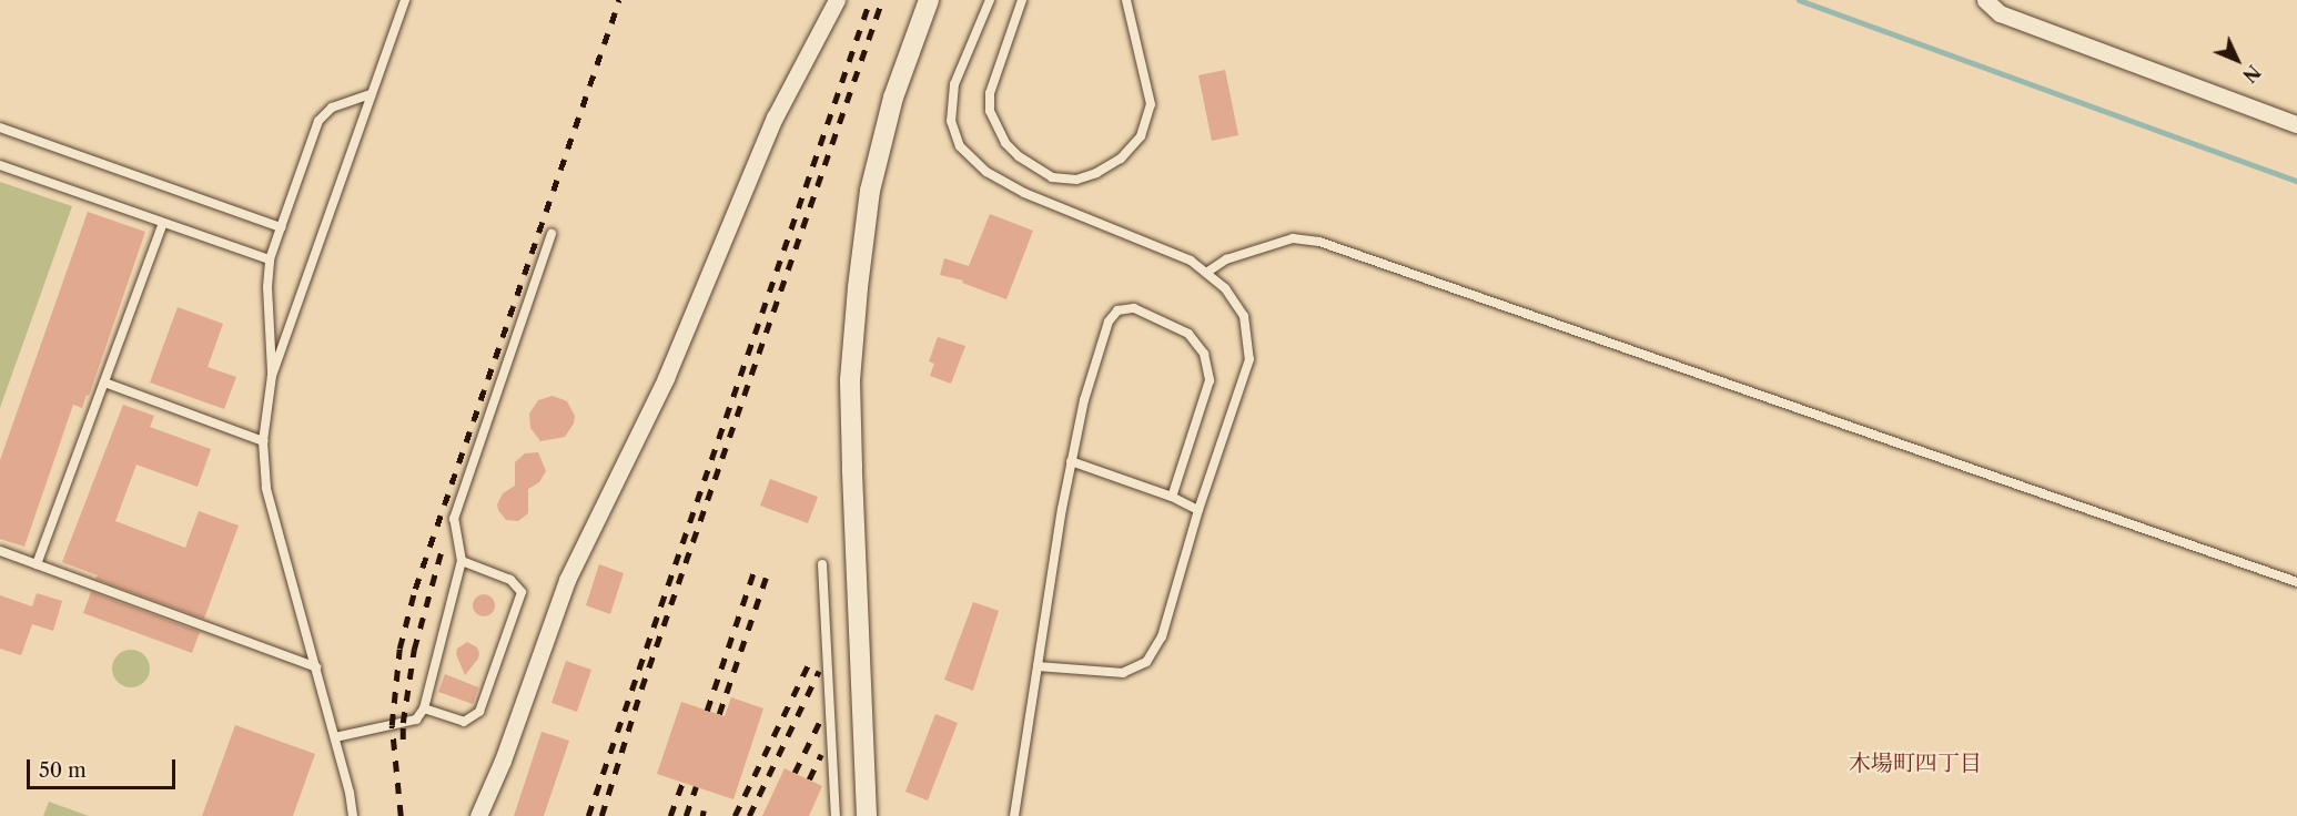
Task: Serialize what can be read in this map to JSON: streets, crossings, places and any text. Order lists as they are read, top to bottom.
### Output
{
  "districts": ["木場町四丁目"],
  "scale_bar": "50 m",
  "north": "bottom right"
}
